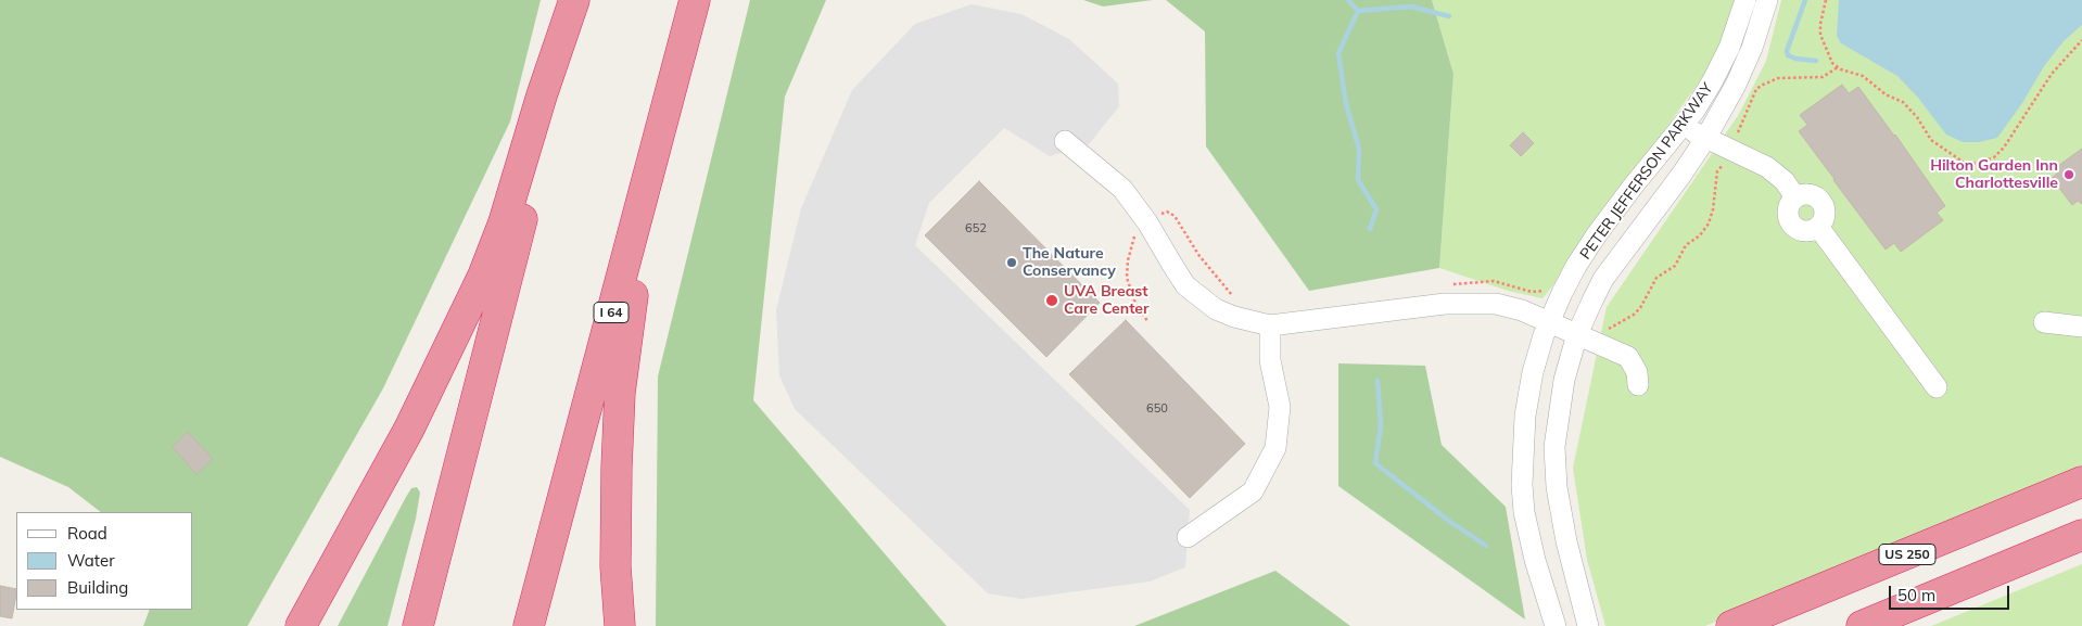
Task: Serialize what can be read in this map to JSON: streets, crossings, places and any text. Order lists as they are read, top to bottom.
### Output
{
  "streets": {
    "highway": ["I 64", "US 250"],
    "street": ["PETER JEFFERSON PARKWAY"]
  },
  "places": ["Hilton Garden Inn Charlottesville", "The Nature Conservancy", "UVA Breast Care Center"],
  "house_numbers": ["652", "650"],
  "legend": ["Road", "Water", "Building"],
  "scale_bar": "50 m"
}
